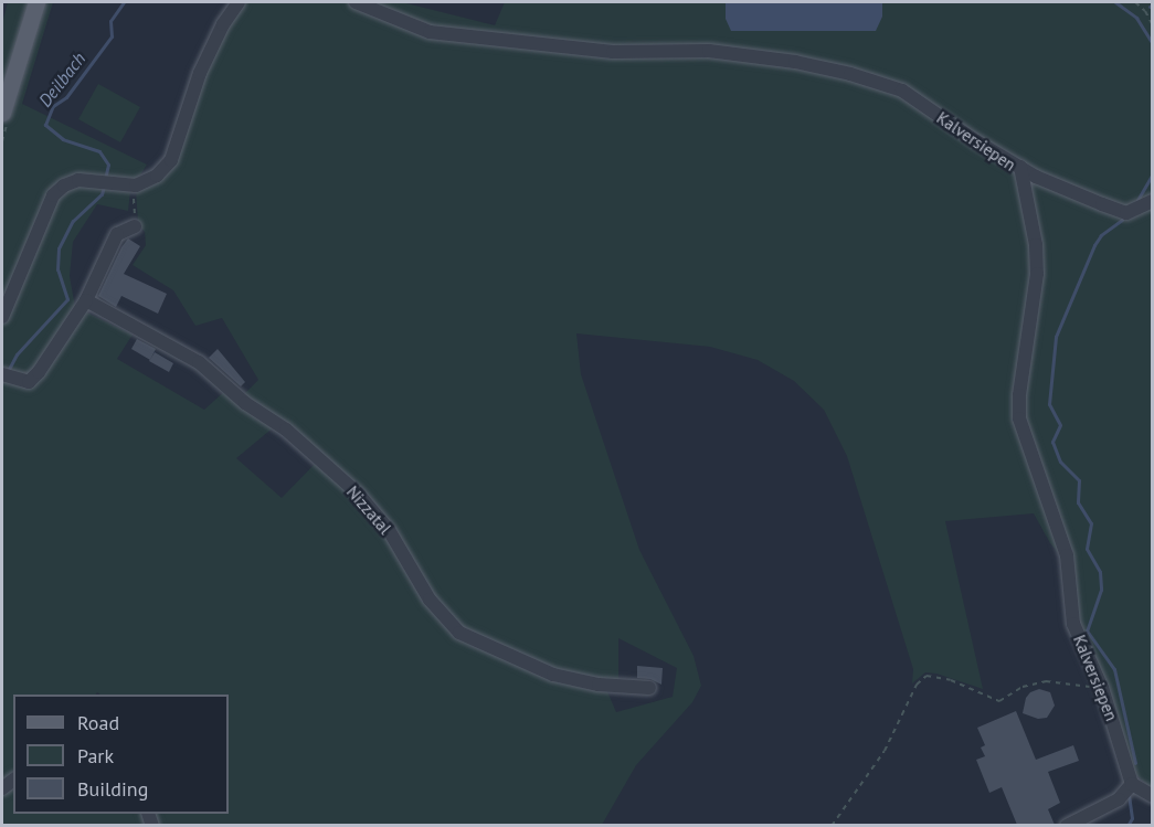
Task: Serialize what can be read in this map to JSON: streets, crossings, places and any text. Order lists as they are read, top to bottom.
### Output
{
  "streets": {
    "street": ["Kalversiepen", "Nizzatal"]
  },
  "water": ["Deilbach"],
  "legend": ["Road", "Park", "Building"]
}
